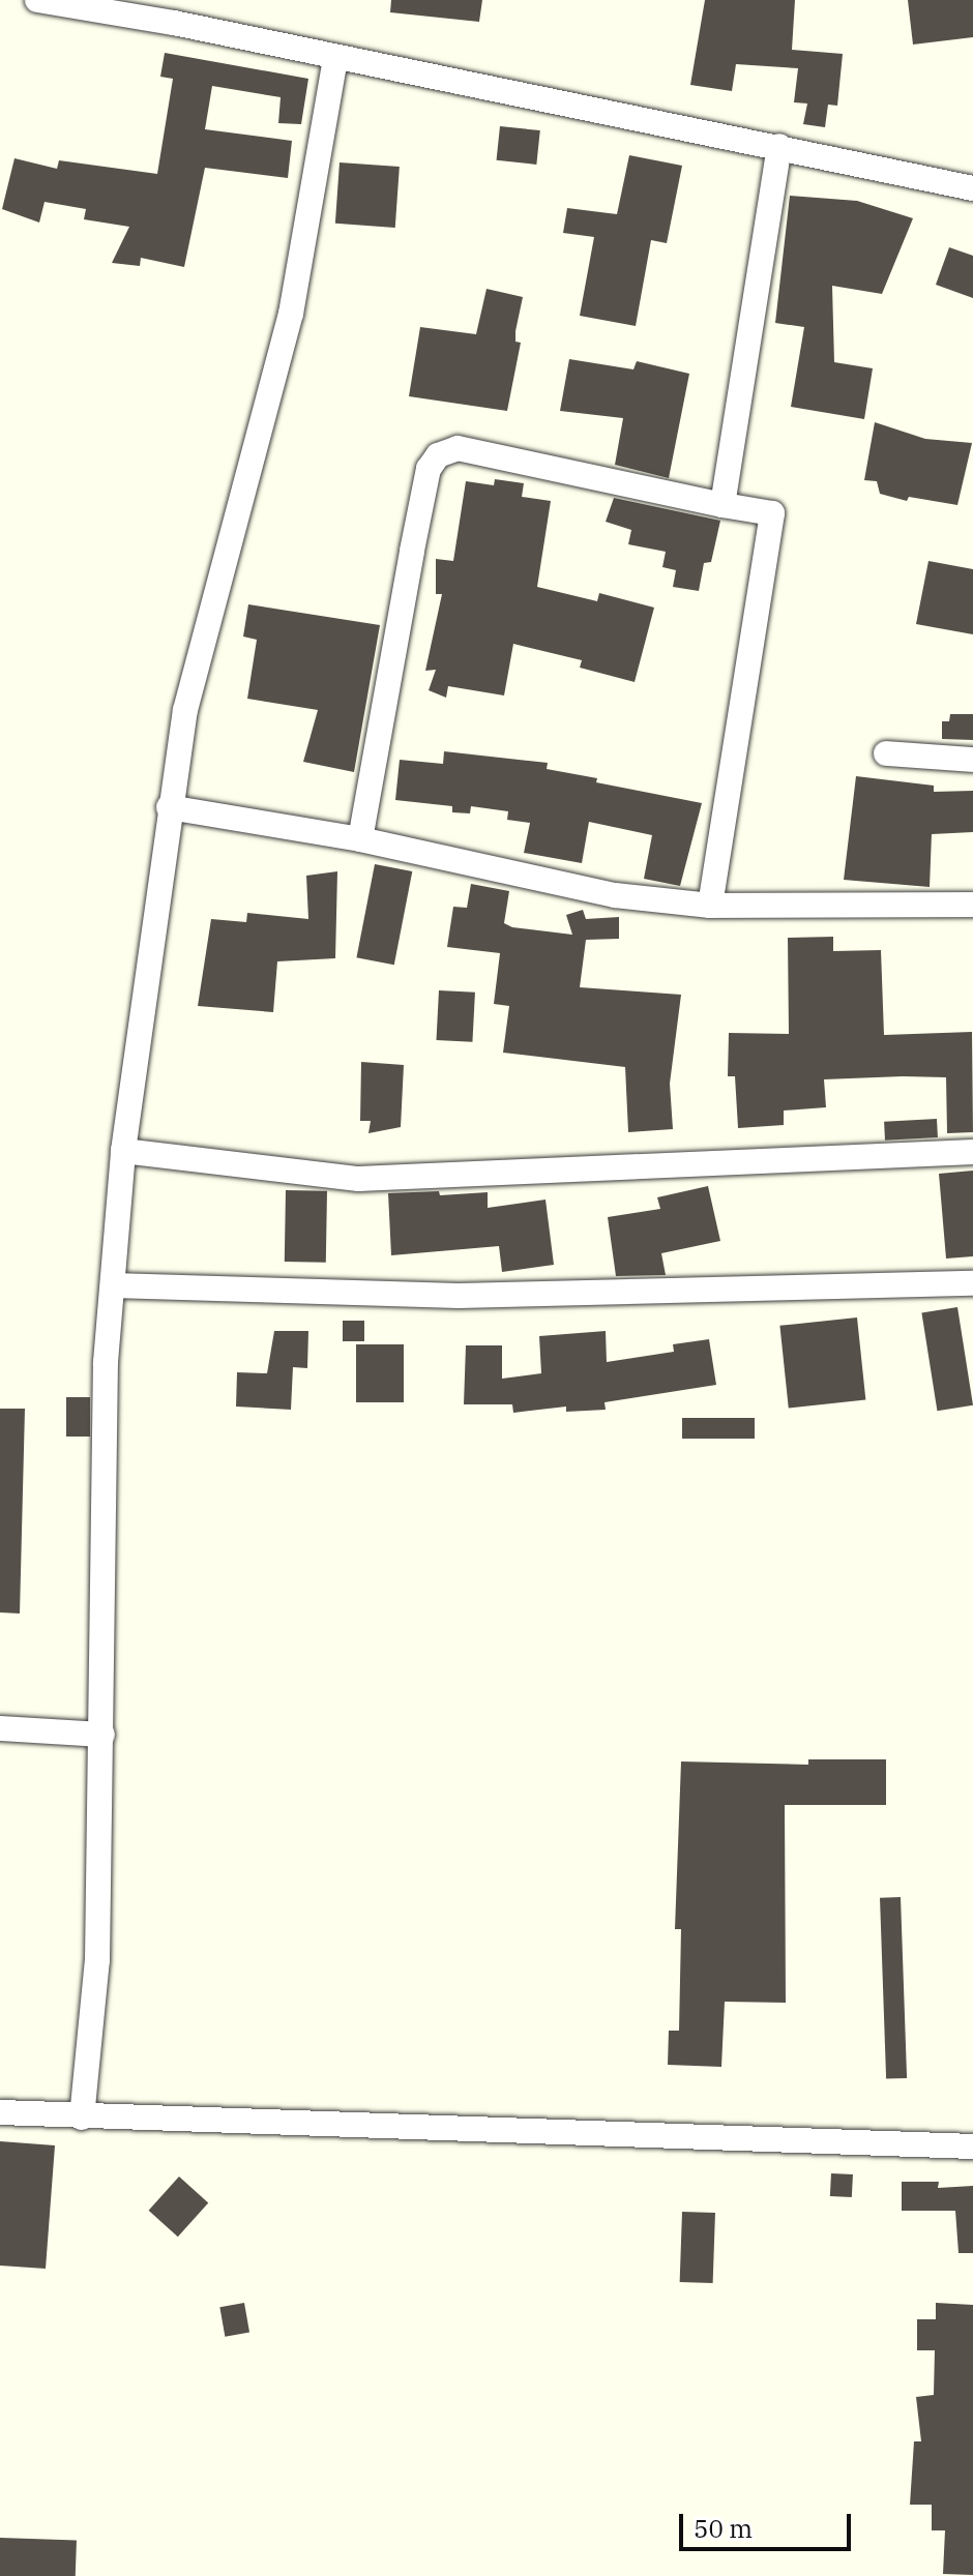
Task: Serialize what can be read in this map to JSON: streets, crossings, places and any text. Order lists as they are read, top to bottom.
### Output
{
  "scale_bar": "50 m"
}
